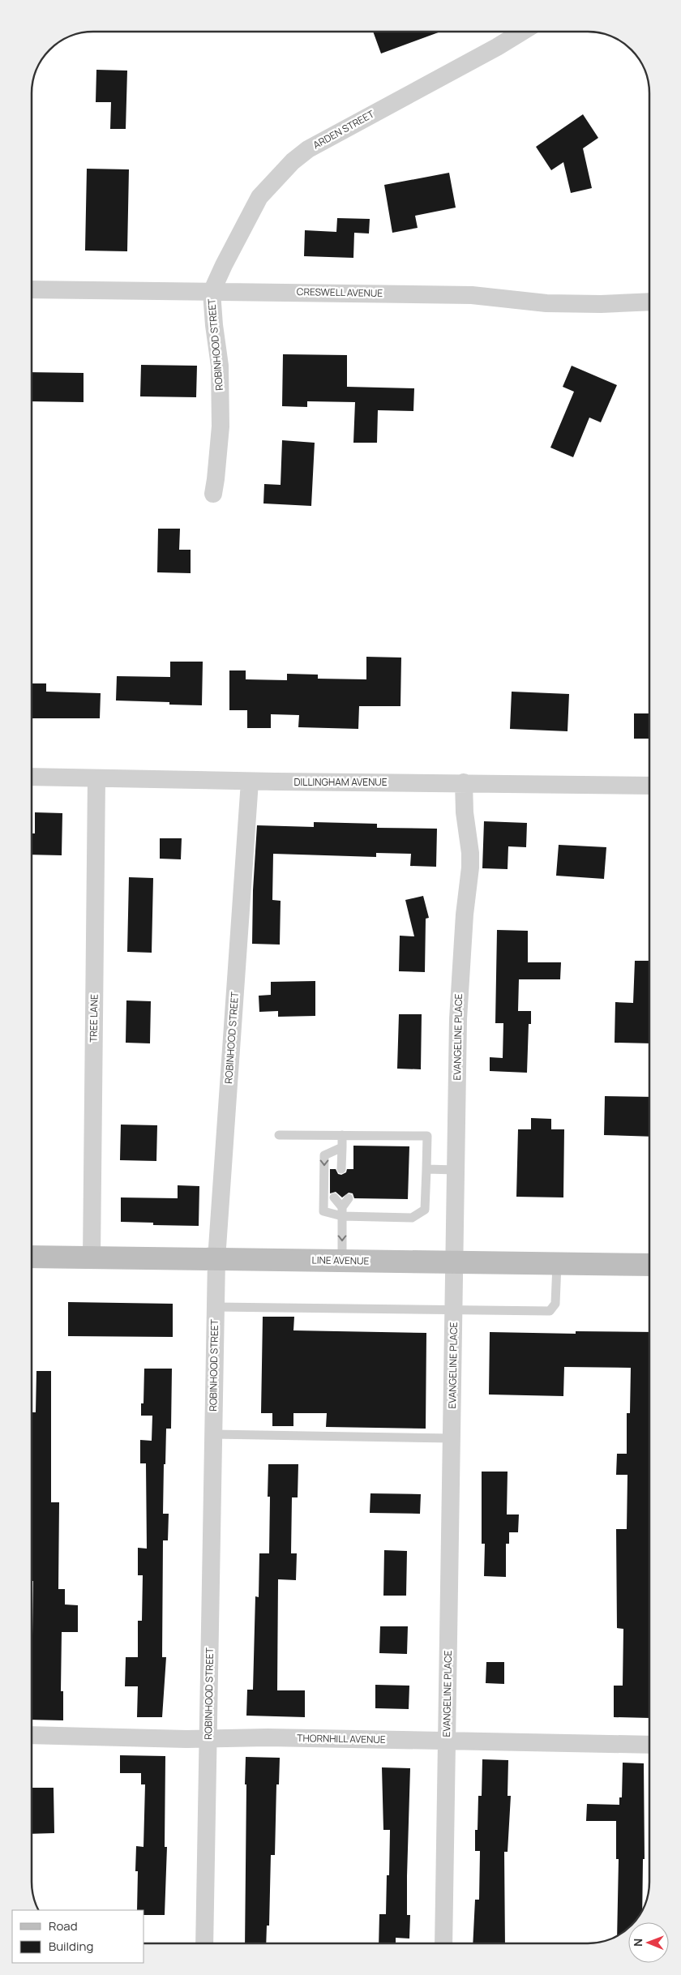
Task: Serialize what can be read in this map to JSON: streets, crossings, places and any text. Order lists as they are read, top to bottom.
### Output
{
  "streets": {
    "main road": ["LINE AVENUE"],
    "street": [
      "ARDEN STREET",
      "CRESWELL AVENUE",
      "ROBINHOOD STREET",
      "DILLINGHAM AVENUE",
      "TREE LANE",
      "EVANGELINE PLACE",
      "THORNHILL AVENUE"
    ]
  },
  "crossings": [
    ["ARDEN STREET", "CRESWELL AVENUE"],
    ["ARDEN STREET", "ROBINHOOD STREET"],
    ["CRESWELL AVENUE", "ROBINHOOD STREET"],
    ["ROBINHOOD STREET", "DILLINGHAM AVENUE"],
    ["ROBINHOOD STREET", "LINE AVENUE"],
    ["ROBINHOOD STREET", "THORNHILL AVENUE"],
    ["DILLINGHAM AVENUE", "TREE LANE"],
    ["DILLINGHAM AVENUE", "EVANGELINE PLACE"],
    ["TREE LANE", "LINE AVENUE"],
    ["EVANGELINE PLACE", "LINE AVENUE"],
    ["EVANGELINE PLACE", "THORNHILL AVENUE"]
  ],
  "legend": ["Road", "Building"],
  "north": "left"
}
